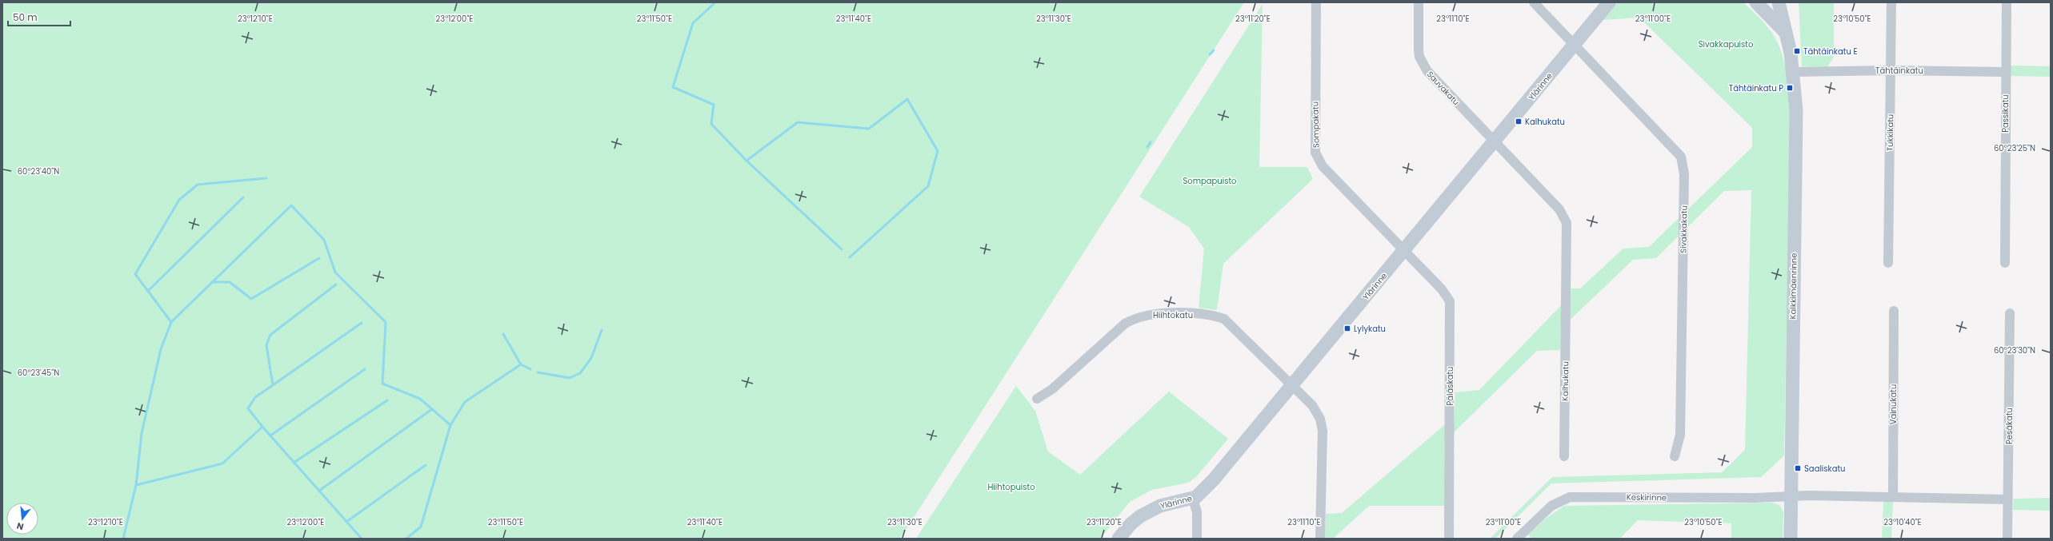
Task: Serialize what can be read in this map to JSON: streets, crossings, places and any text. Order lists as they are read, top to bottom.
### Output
{
  "streets": {
    "street": [
      "Tähtäinkatu",
      "Ylärinne",
      "Sauvakatu",
      "Passikatu",
      "Sompakatu",
      "Tukkikatu",
      "Sivakkakatu",
      "Kalkkimäenrinne",
      "Hiihtokatu",
      "Kalhukatu",
      "Päläskatu",
      "Vainukatu",
      "Pesäkatu",
      "Keskirinne"
    ]
  },
  "crossings": [
    ["Tähtäinkatu", "Passikatu"],
    ["Tähtäinkatu", "Tukkikatu"],
    ["Tähtäinkatu", "Kalkkimäenrinne"],
    ["Ylärinne", "Sauvakatu"],
    ["Ylärinne", "Sompakatu"],
    ["Ylärinne", "Sivakkakatu"],
    ["Ylärinne", "Hiihtokatu"],
    ["Ylärinne", "Kalhukatu"],
    ["Ylärinne", "Päläskatu"],
    ["Sauvakatu", "Kalhukatu"],
    ["Sompakatu", "Päläskatu"],
    ["Kalkkimäenrinne", "Keskirinne"]
  ],
  "parks": ["Sivakkapuisto", "Sompapuisto", "Hiihtopuisto"],
  "places": {
    "transit": [
      "Tähtäinkatu E",
      "Tähtäinkatu P",
      "Kalhukatu",
      "Lylykatu",
      "Saaliskatu"
    ]
  },
  "scale_bar": "50 m",
  "north": "bottom",
  "coordinates": [
    "23°12'10\"E",
    "23°12'00\"E",
    "23°11'50\"E",
    "23°11'40\"E",
    "23°11'30\"E",
    "23°11'20\"E",
    "23°11'10\"E",
    "23°11'00\"E",
    "23°10'50\"E",
    "60°23'25\"N",
    "60°23'40\"N",
    "60°23'30\"N",
    "60°23'45\"N",
    "23°10'40\"E"
  ]
}
